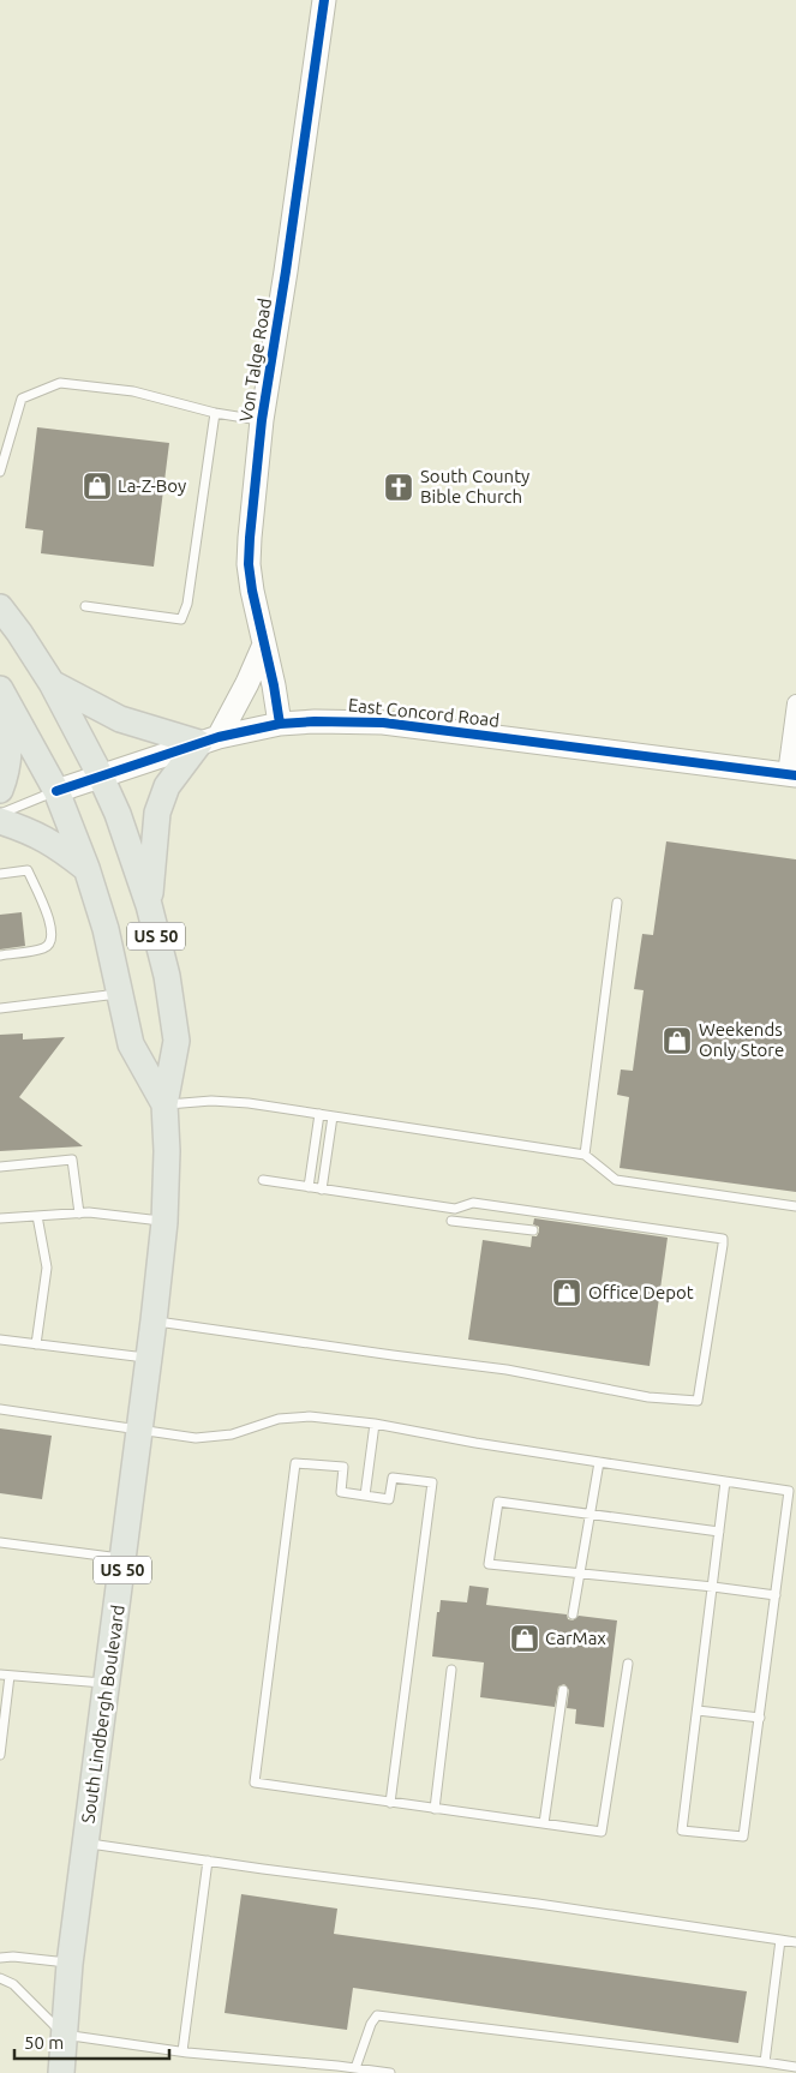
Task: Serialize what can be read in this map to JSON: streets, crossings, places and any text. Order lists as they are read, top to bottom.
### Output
{
  "streets": {
    "main road": ["US 50", "South Lindbergh Boulevard"],
    "street": ["Von Talge Road", "East Concord Road"]
  },
  "crossings": [
    ["Von Talge Road", "East Concord Road"],
    ["East Concord Road", "South Lindbergh Boulevard"]
  ],
  "places": {
    "shop": [
      "La-Z-Boy",
      "Weekends Only Store",
      "Office Depot",
      "CarMax"
    ],
    "church": ["South County Bible Church"]
  },
  "scale_bar": "50 m"
}
